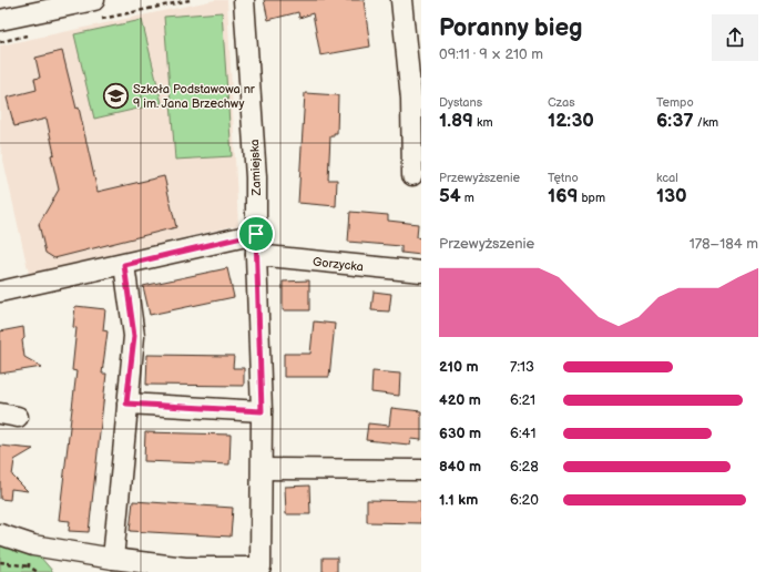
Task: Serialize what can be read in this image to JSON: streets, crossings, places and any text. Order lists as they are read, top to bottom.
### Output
{
  "streets": {
    "street": ["Zamiejska", "Gorzycka"]
  },
  "crossings": [
    ["Zamiejska", "Gorzycka"]
  ],
  "places": {
    "school or university": ["Szkoła Podstawowa nr 9 im. Jana Brzechwy"]
  },
  "page": {
    "heading": ["Poranny bieg", "09:11 · 9 × 210 m"],
    "stats": [
      ["Dystans", "1.89 km"],
      ["Czas", "12:30"],
      ["Tempo", "6:37 /km"],
      ["Przewyższenie", "54 m"],
      ["Tętno", "169 bpm"],
      ["kcal", "130"]
    ],
    "chart": ["Przewyższenie", "178–184 m"],
    "list": [
      {
        "name": "210 m",
        "note": "7:13"
      },
      {
        "name": "420 m",
        "note": "6:21"
      },
      {
        "name": "630 m",
        "note": "6:41"
      },
      {
        "name": "840 m",
        "note": "6:28"
      },
      {
        "name": "1.1 km",
        "note": "6:20"
      }
    ]
  }
}
